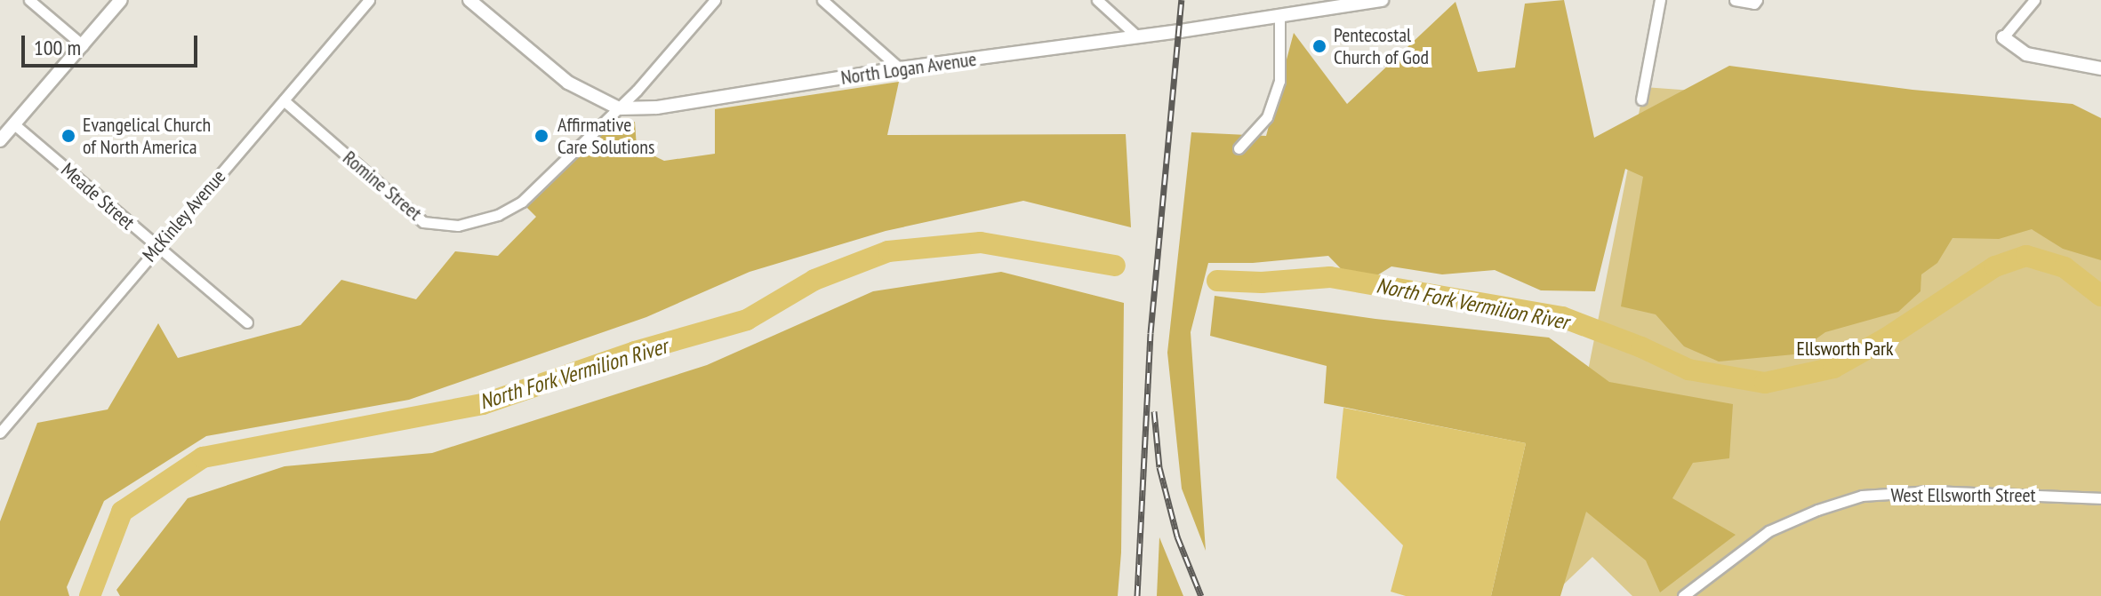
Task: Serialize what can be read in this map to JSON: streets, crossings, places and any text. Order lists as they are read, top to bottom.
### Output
{
  "streets": {
    "street": [
      "North Logan Avenue",
      "Romine Street",
      "Meade Street",
      "McKinley Avenue",
      "West Ellsworth Street"
    ]
  },
  "crossings": [
    ["North Logan Avenue", "Romine Street"],
    ["Romine Street", "McKinley Avenue"],
    ["Meade Street", "McKinley Avenue"]
  ],
  "water": ["North Fork Vermilion River"],
  "parks": ["Ellsworth Park"],
  "places": ["Pentecostal Church of God", "Evangelical Church of North America", "Affirmative Care Solutions"],
  "scale_bar": "100 m"
}
